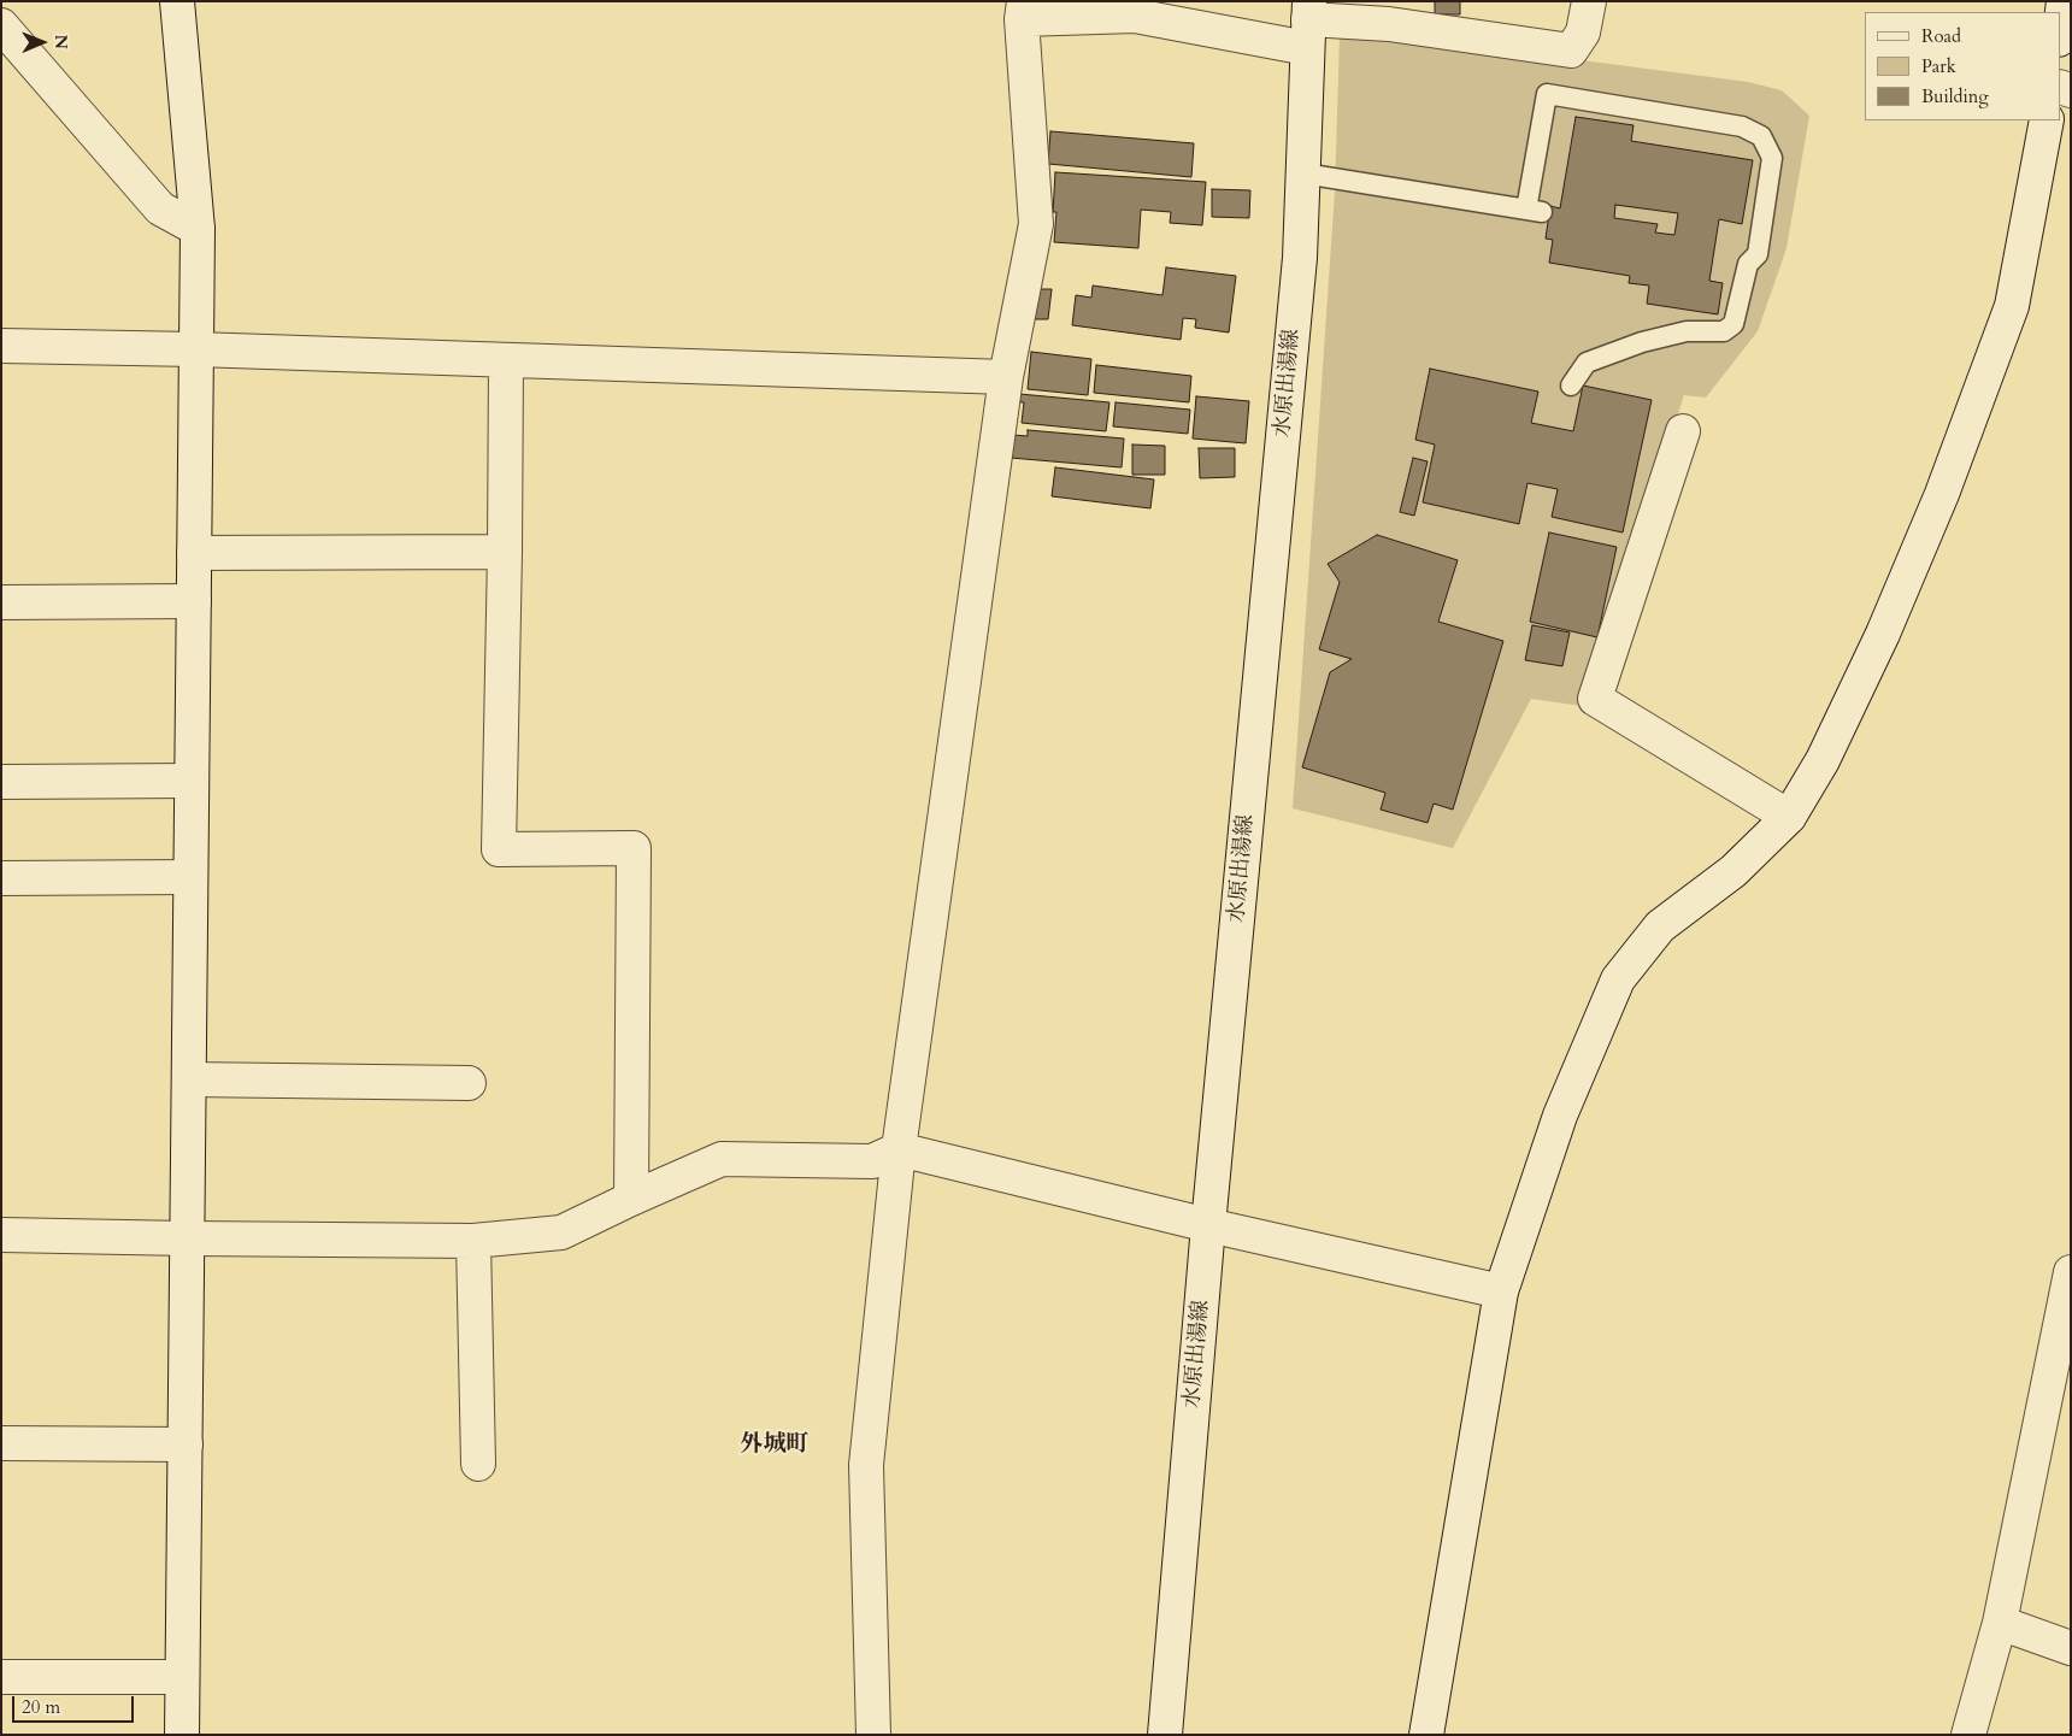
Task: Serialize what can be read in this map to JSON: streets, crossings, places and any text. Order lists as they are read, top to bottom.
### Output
{
  "streets": {
    "street": ["水原出湯線"]
  },
  "districts": ["外城町"],
  "legend": ["Road", "Park", "Building"],
  "scale_bar": "20 m",
  "north": "right"
}
